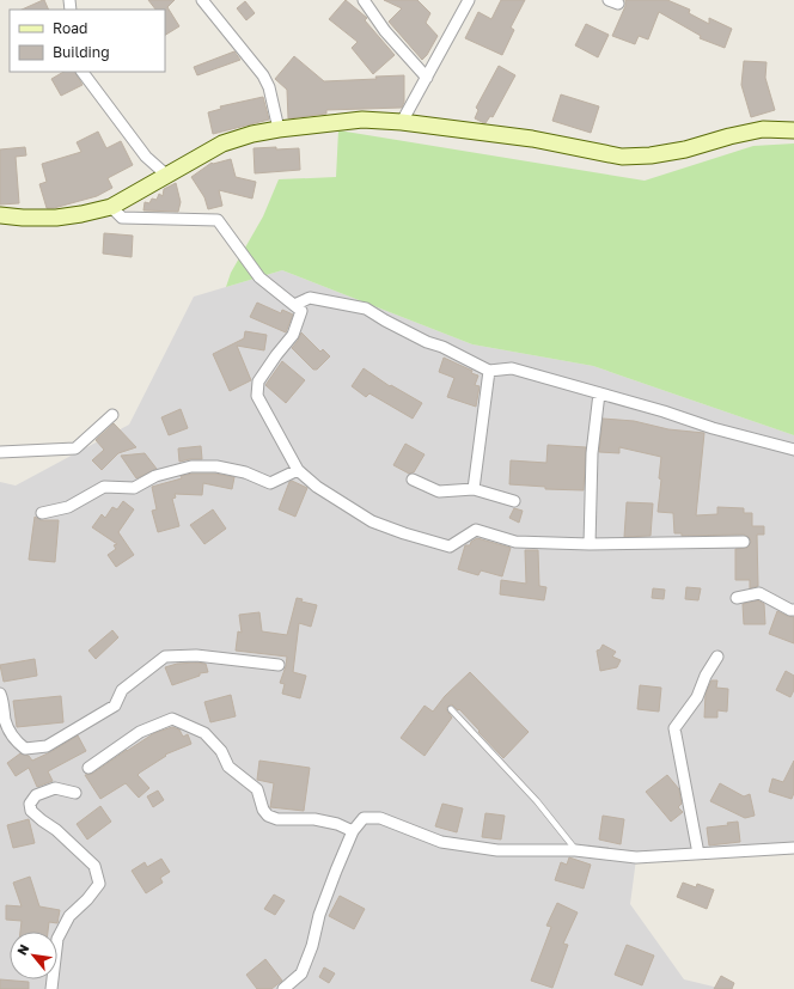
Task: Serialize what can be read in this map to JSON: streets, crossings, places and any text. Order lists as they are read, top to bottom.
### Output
{
  "legend": ["Road", "Building"],
  "north": "top left"
}
